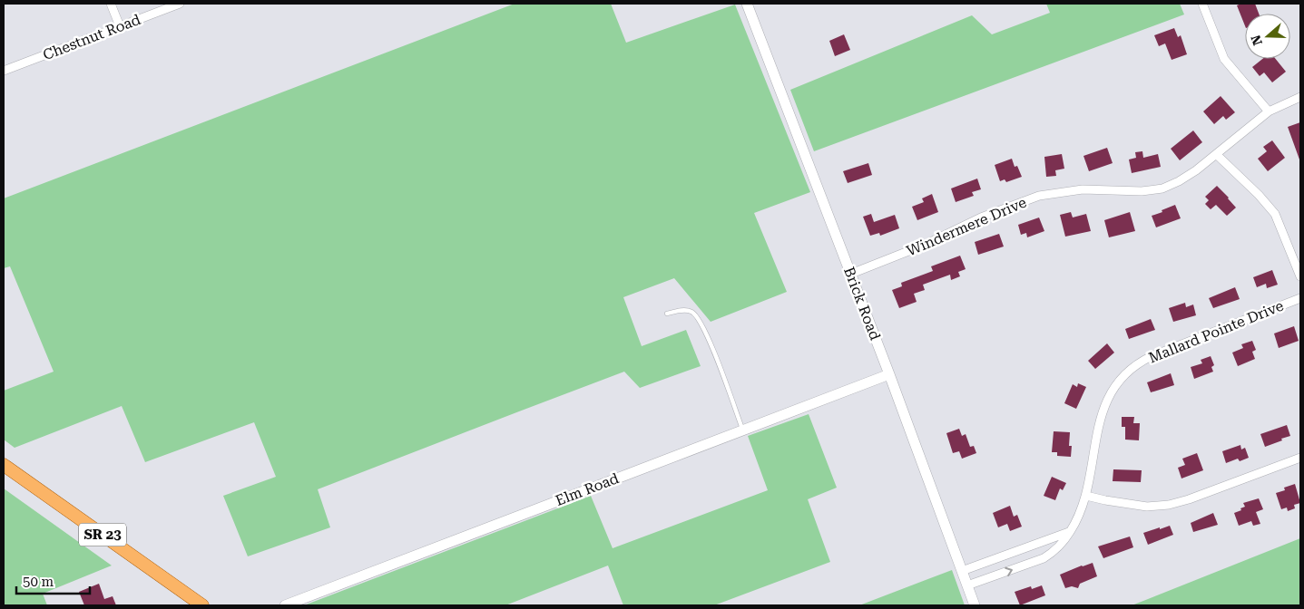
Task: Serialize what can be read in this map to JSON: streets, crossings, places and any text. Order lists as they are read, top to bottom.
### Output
{
  "streets": {
    "main road": ["SR 23"],
    "street": [
      "Chestnut Road",
      "Windermere Drive",
      "Brick Road",
      "Mallard Pointe Drive",
      "Elm Road"
    ]
  },
  "crossings": [
    ["Windermere Drive", "Brick Road"],
    ["Brick Road", "Mallard Pointe Drive"],
    ["Brick Road", "Elm Road"]
  ],
  "scale_bar": "50 m",
  "north": "left"
}
